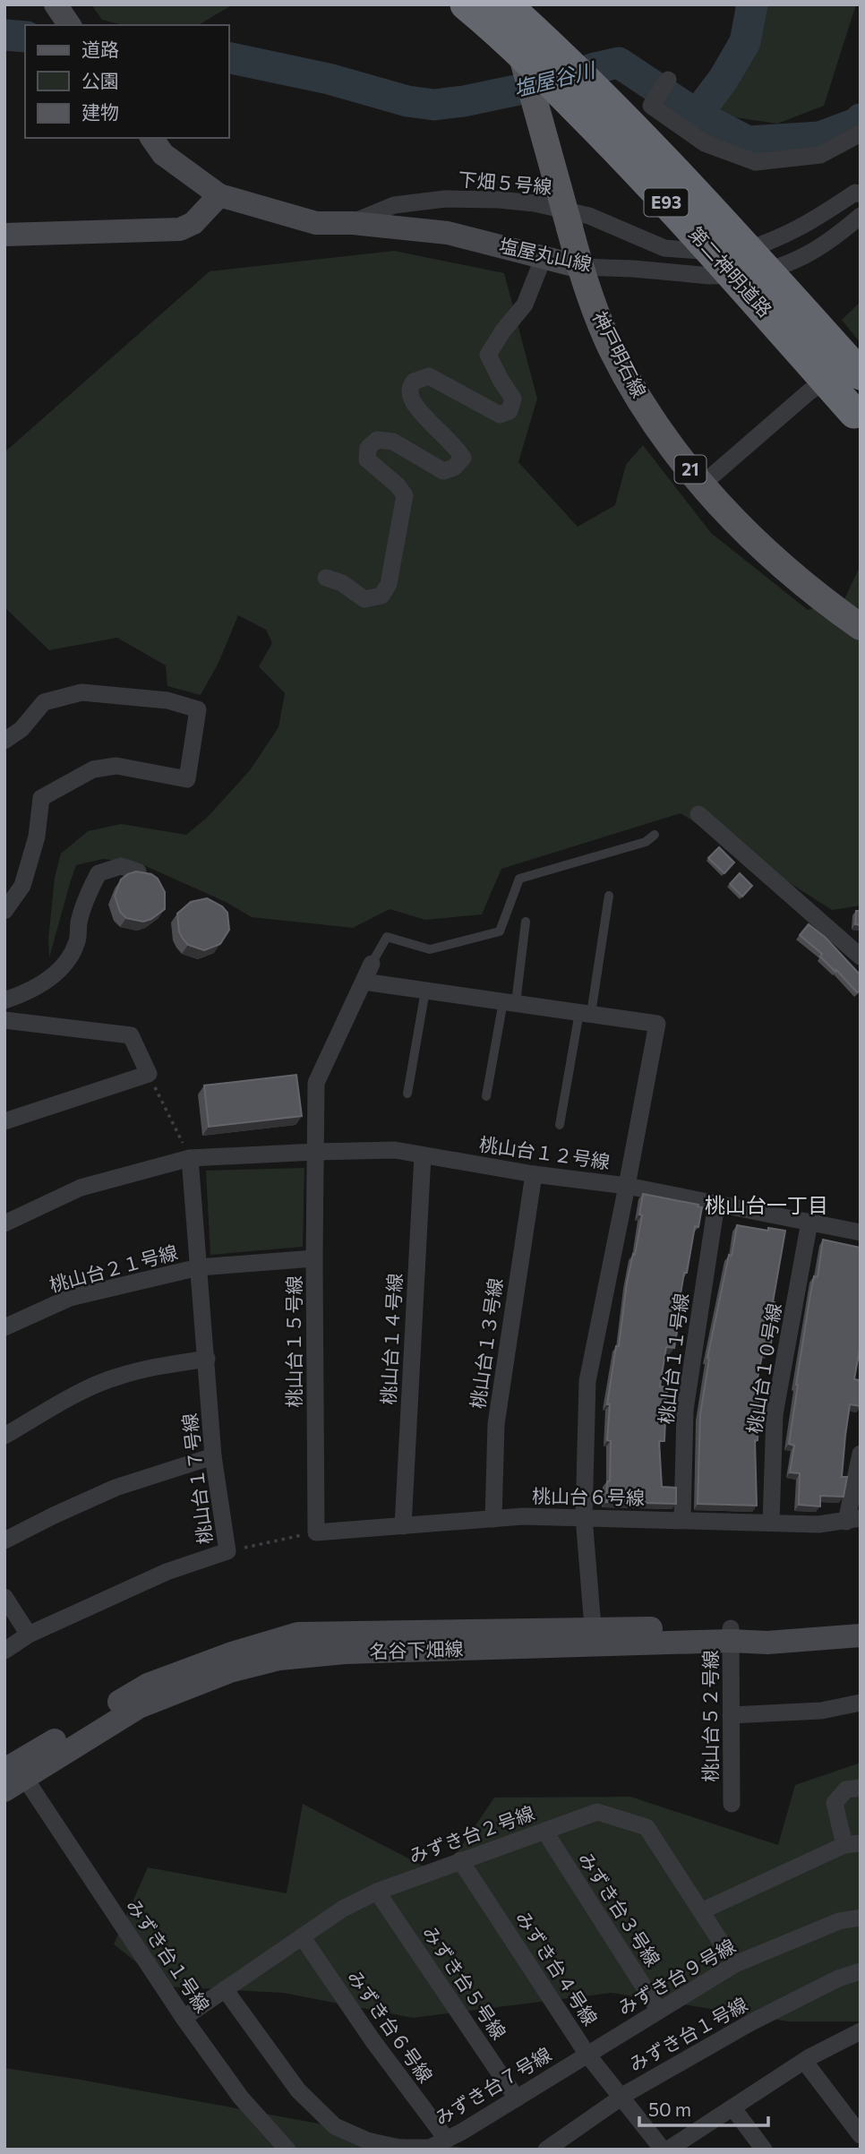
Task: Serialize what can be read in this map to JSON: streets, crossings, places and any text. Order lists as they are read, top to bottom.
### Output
{
  "streets": {
    "highway": ["E93", "第二神明道路"],
    "main road": ["神戸明石線", "21"],
    "street": [
      "下畑５号線",
      "塩屋丸山線",
      "桃山台１２号線",
      "桃山台２１号線",
      "桃山台１４号線",
      "桃山台１５号線",
      "桃山台１３号線",
      "桃山台１１号線",
      "桃山台１０号線",
      "桃山台１７号線",
      "桃山台６号線",
      "名谷下畑線",
      "桃山台５２号線",
      "みずき台２号線",
      "みずき台３号線",
      "みずき台１号線",
      "みずき台４号線",
      "みずき台９号線",
      "みずき台５号線",
      "みずき台６号線",
      "みずき台７号線"
    ]
  },
  "crossings": [
    ["下畑５号線", "塩屋丸山線"],
    ["塩屋丸山線", "神戸明石線"],
    ["第二神明道路", "神戸明石線"],
    ["桃山台１２号線", "桃山台１４号線"],
    ["桃山台１２号線", "桃山台１５号線"],
    ["桃山台１２号線", "桃山台１３号線"],
    ["桃山台１２号線", "桃山台１７号線"],
    ["桃山台１２号線", "桃山台６号線"],
    ["桃山台１２号線", "名谷下畑線"],
    ["桃山台２１号線", "桃山台１５号線"],
    ["桃山台２１号線", "桃山台１７号線"],
    ["桃山台１４号線", "桃山台６号線"],
    ["桃山台１５号線", "桃山台６号線"],
    ["桃山台１３号線", "桃山台６号線"],
    ["桃山台１１号線", "桃山台６号線"],
    ["桃山台１０号線", "桃山台６号線"],
    ["名谷下畑線", "桃山台５２号線"],
    ["名谷下畑線", "みずき台１号線"],
    ["みずき台２号線", "みずき台３号線"],
    ["みずき台２号線", "みずき台１号線"],
    ["みずき台２号線", "みずき台４号線"],
    ["みずき台２号線", "みずき台９号線"],
    ["みずき台２号線", "みずき台５号線"],
    ["みずき台２号線", "みずき台６号線"],
    ["みずき台２号線", "みずき台７号線"],
    ["みずき台３号線", "みずき台９号線"],
    ["みずき台１号線", "みずき台４号線"],
    ["みずき台４号線", "みずき台９号線"],
    ["みずき台４号線", "みずき台７号線"],
    ["みずき台９号線", "みずき台７号線"],
    ["みずき台５号線", "みずき台７号線"],
    ["みずき台６号線", "みずき台７号線"]
  ],
  "districts": ["桃山台一丁目"],
  "water": ["塩屋谷川"],
  "legend": ["道路", "公園", "建物"],
  "scale_bar": "50 m"
}
